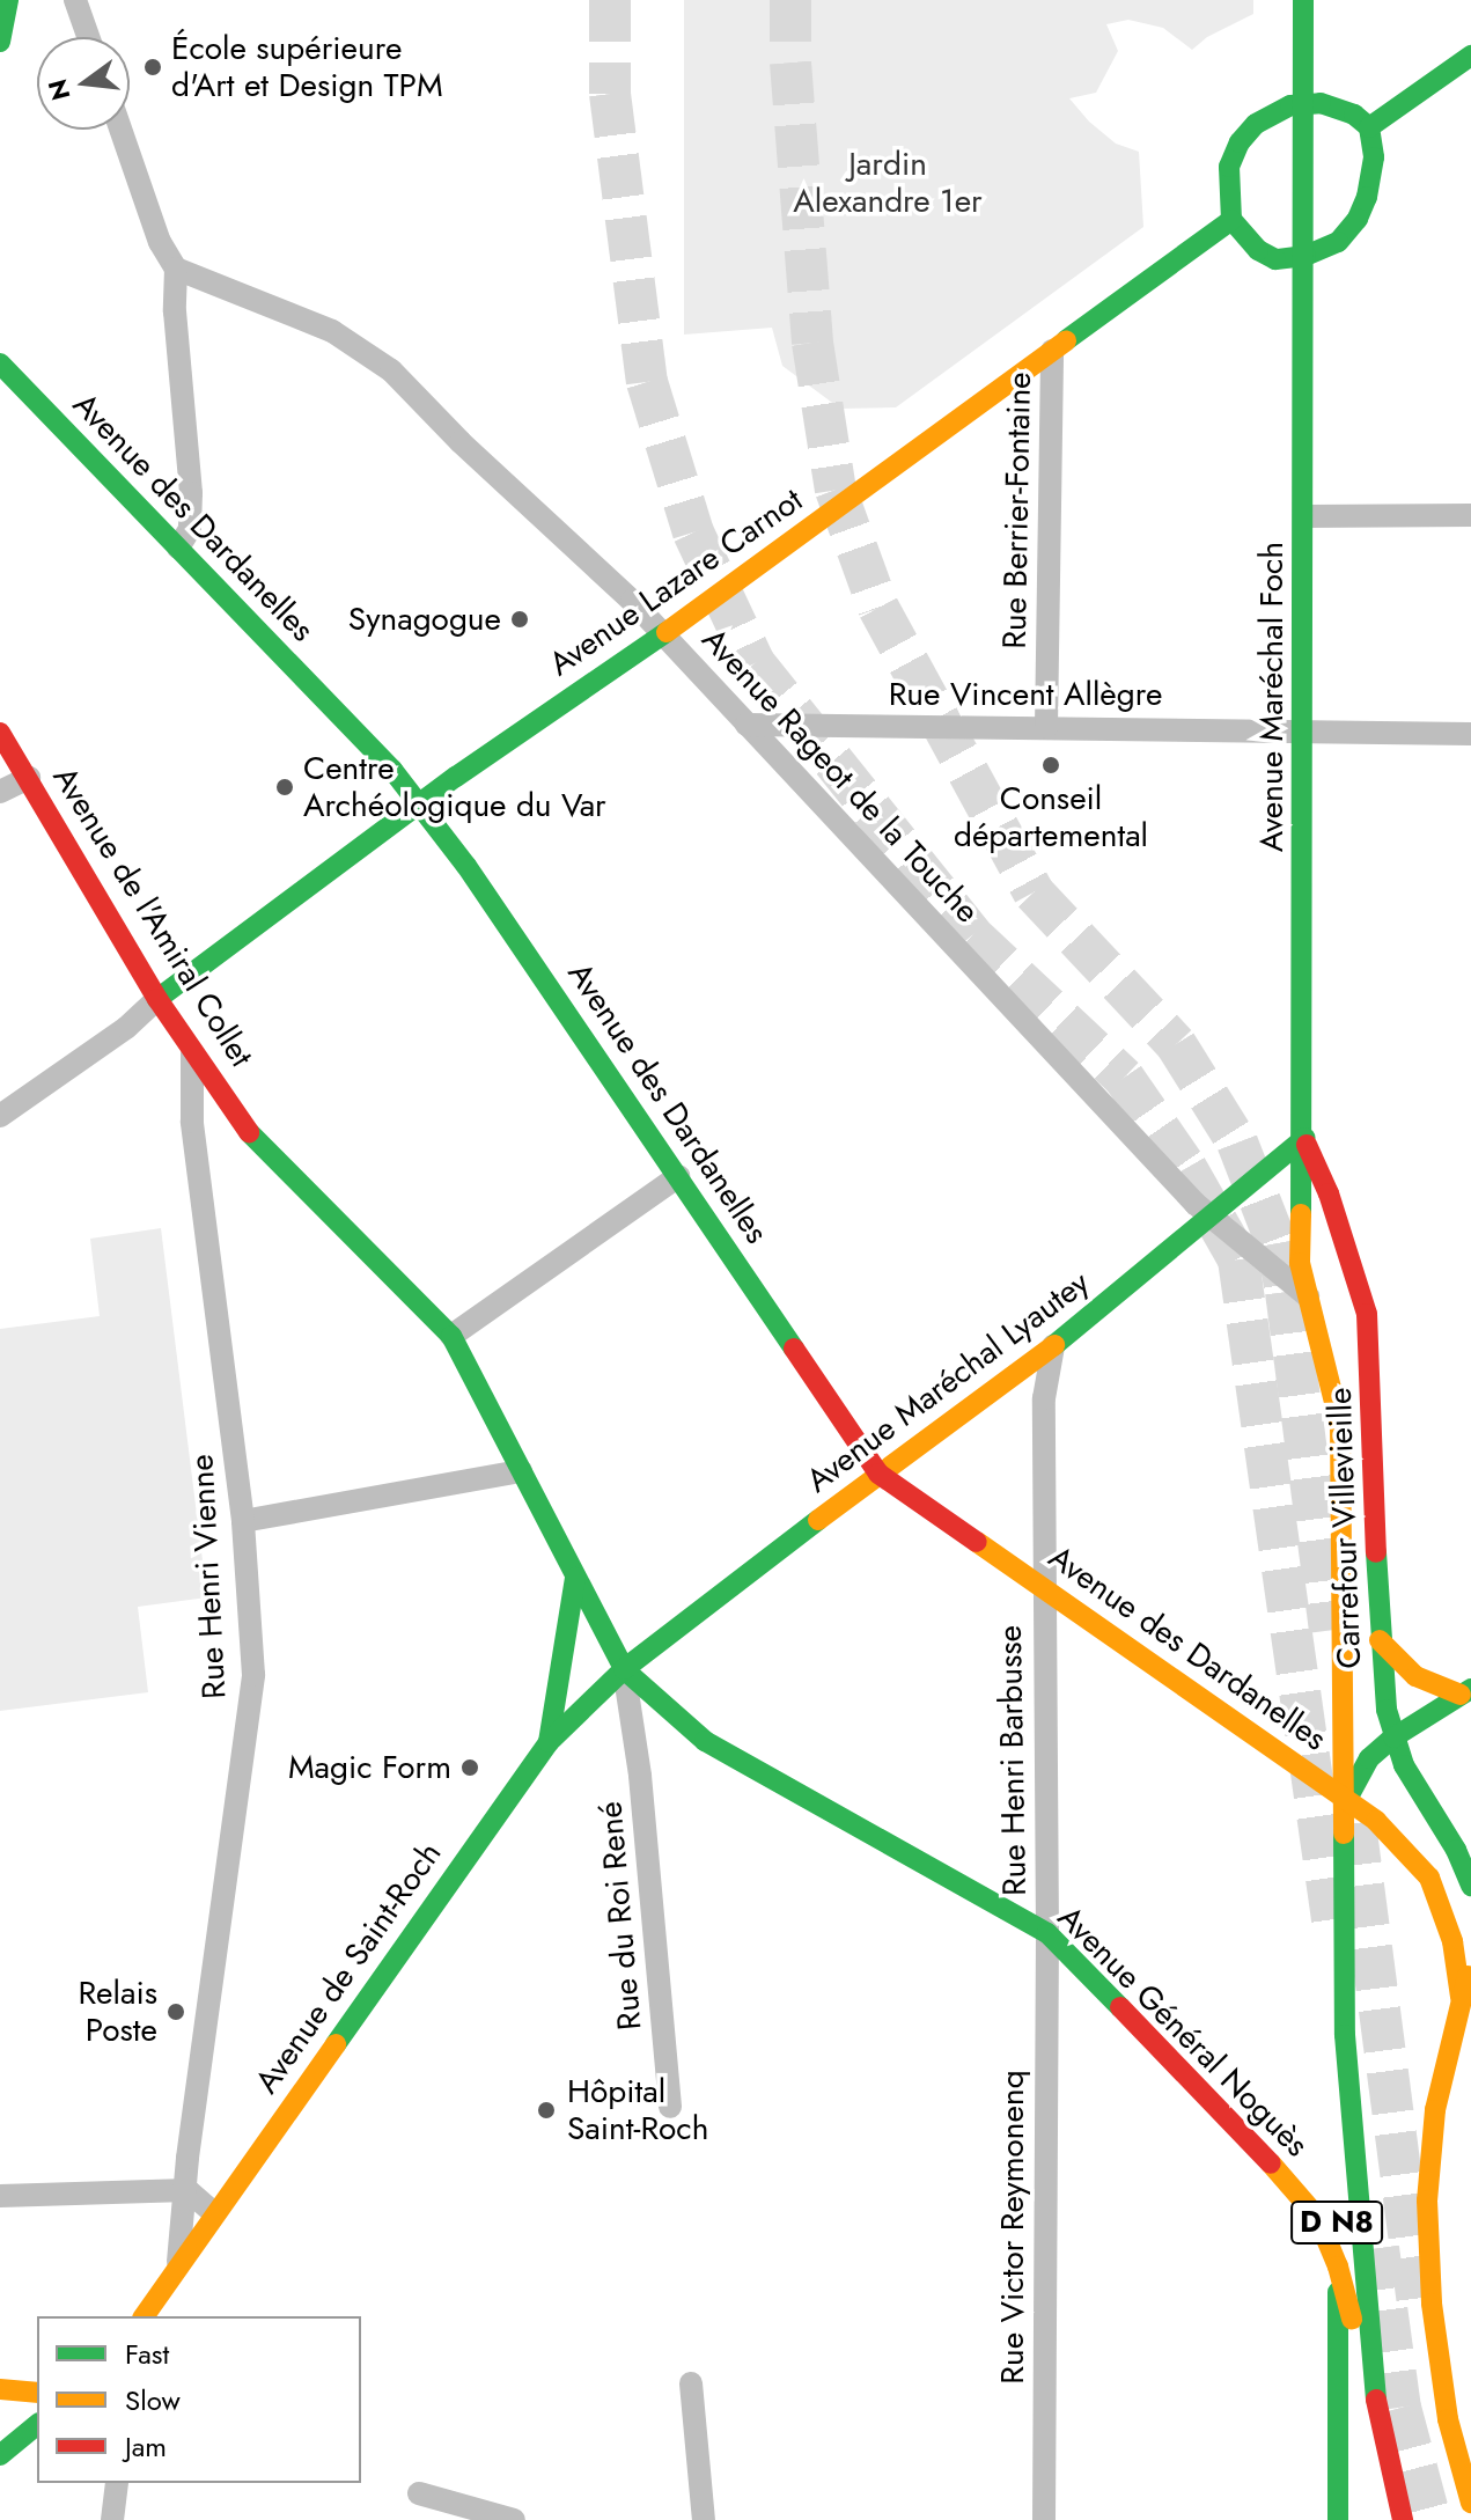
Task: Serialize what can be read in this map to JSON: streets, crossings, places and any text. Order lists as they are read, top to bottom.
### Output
{
  "streets": {
    "main road": [
      "Avenue des Dardanelles",
      "Avenue Lazare Carnot",
      "Avenue Maréchal Foch",
      "Avenue de l'Amiral Collet",
      "Avenue Maréchal Lyautey",
      "Carrefour Villevieille",
      "Avenue de Saint-Roch",
      "Avenue Général Noguès",
      "D N8"
    ],
    "street": [
      "Rue Berrier-Fontaine",
      "Rue Vincent Allègre",
      "Avenue Rageot de la Touche",
      "Rue Henri Vienne",
      "Rue Henri Barbusse",
      "Rue du Roi René",
      "Rue Victor Reymonenq"
    ]
  },
  "crossings": [
    ["Rue Berrier-Fontaine", "Avenue Lazare Carnot"],
    ["Rue Berrier-Fontaine", "Rue Vincent Allègre"],
    ["Avenue des Dardanelles", "Avenue Lazare Carnot"],
    ["Avenue des Dardanelles", "Avenue Maréchal Lyautey"],
    ["Avenue des Dardanelles", "Carrefour Villevieille"],
    ["Avenue des Dardanelles", "Rue Henri Barbusse"],
    ["Avenue Lazare Carnot", "Avenue Rageot de la Touche"],
    ["Avenue Lazare Carnot", "Avenue de l'Amiral Collet"],
    ["Rue Vincent Allègre", "Avenue Maréchal Foch"],
    ["Rue Vincent Allègre", "Avenue Rageot de la Touche"],
    ["Avenue Maréchal Foch", "Avenue Rageot de la Touche"],
    ["Avenue Maréchal Foch", "Avenue Maréchal Lyautey"],
    ["Avenue Maréchal Foch", "Carrefour Villevieille"],
    ["Avenue Rageot de la Touche", "Avenue Maréchal Lyautey"],
    ["Avenue Rageot de la Touche", "Carrefour Villevieille"],
    ["Avenue de l'Amiral Collet", "Avenue Maréchal Lyautey"],
    ["Avenue de l'Amiral Collet", "Rue Henri Vienne"],
    ["Avenue de l'Amiral Collet", "Rue du Roi René"],
    ["Avenue de l'Amiral Collet", "Avenue de Saint-Roch"],
    ["Avenue de l'Amiral Collet", "Avenue Général Noguès"],
    ["Avenue Maréchal Lyautey", "Carrefour Villevieille"],
    ["Avenue Maréchal Lyautey", "Rue Henri Barbusse"],
    ["Avenue Maréchal Lyautey", "Rue du Roi René"],
    ["Avenue Maréchal Lyautey", "Avenue de Saint-Roch"],
    ["Avenue Maréchal Lyautey", "Avenue Général Noguès"],
    ["Carrefour Villevieille", "D N8"],
    ["Rue Henri Vienne", "Avenue de Saint-Roch"],
    ["Rue Henri Barbusse", "Avenue Général Noguès"],
    ["Rue Henri Barbusse", "Rue Victor Reymonenq"],
    ["Rue du Roi René", "Avenue de Saint-Roch"],
    ["Rue du Roi René", "Avenue Général Noguès"],
    ["Avenue de Saint-Roch", "Avenue Général Noguès"],
    ["Avenue Général Noguès", "D N8"],
    ["Avenue Général Noguès", "Rue Victor Reymonenq"]
  ],
  "parks": ["Jardin Alexandre 1er"],
  "places": [
    "École supérieure d'Art et Design TPM",
    "Synagogue",
    "Conseil départemental",
    "Centre Archéologique du Var",
    "Magic Form",
    "Relais Poste",
    "Hôpital Saint-Roch"
  ],
  "legend": ["Fast", "Slow", "Jam"],
  "north": "left"
}
